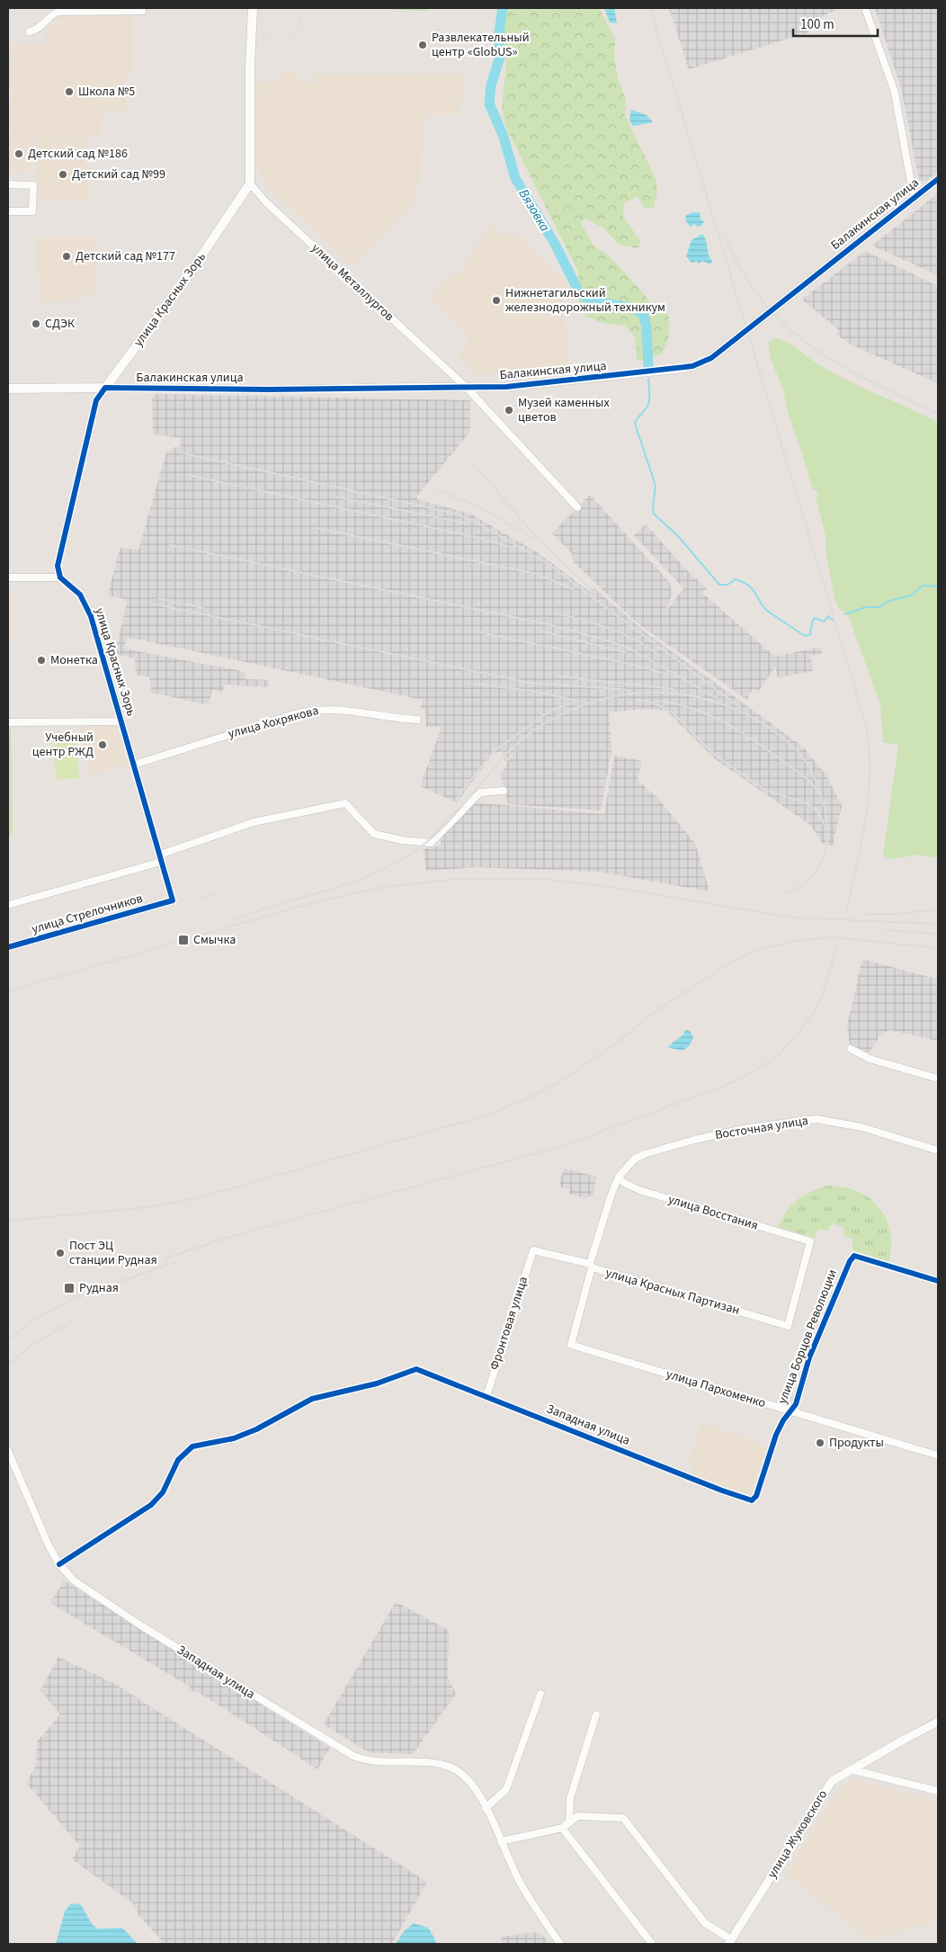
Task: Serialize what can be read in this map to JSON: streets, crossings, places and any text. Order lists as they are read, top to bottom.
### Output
{
  "streets": {
    "main road": ["Балакинская улица", "улица Красных Зорь"],
    "street": [
      "улица Металлургов",
      "улица Хохрякова",
      "улица Стрелочников",
      "Восточная улица",
      "улица Восстания",
      "улица Красных Партизан",
      "Фронтовая улица",
      "улица Борцов Революции",
      "улица Пархоменко",
      "Западная улица",
      "улица Жуковского"
    ]
  },
  "crossings": [
    ["Балакинская улица", "улица Металлургов"],
    ["Балакинская улица", "улица Красных Зорь"],
    ["улица Металлургов", "улица Красных Зорь"],
    ["улица Красных Зорь", "улица Хохрякова"],
    ["улица Красных Зорь", "улица Стрелочников"],
    ["Восточная улица", "улица Восстания"],
    ["улица Восстания", "улица Красных Партизан"],
    ["улица Красных Партизан", "Фронтовая улица"],
    ["улица Красных Партизан", "улица Пархоменко"],
    ["Фронтовая улица", "Западная улица"],
    ["улица Борцов Революции", "улица Пархоменко"],
    ["улица Борцов Революции", "Западная улица"]
  ],
  "water": ["Вязовка"],
  "places": {
    "other": [
      "Развлекательный центр «GlobUS»",
      "Школа №5",
      "Детский сад №186",
      "Детский сад №99",
      "Детский сад №177",
      "Нижнетагильский железнодорожный техникум",
      "СДЭК",
      "Музей каменных цветов",
      "Монетка",
      "Учебный центр РЖД",
      "Пост ЭЦ станции Рудная",
      "Продукты"
    ],
    "transit": ["Смычка", "Рудная"]
  },
  "scale_bar": "100 m"
}
